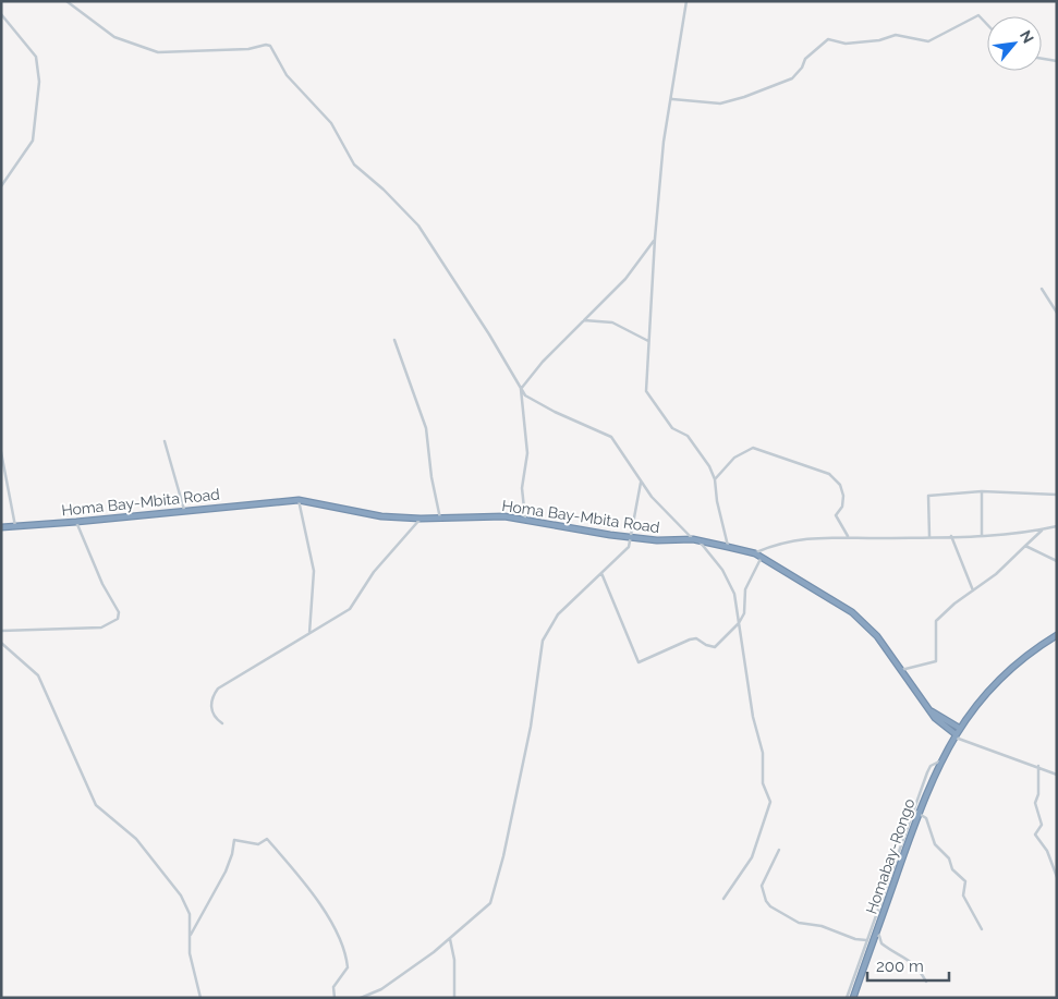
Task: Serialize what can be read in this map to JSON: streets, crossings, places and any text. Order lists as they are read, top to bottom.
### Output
{
  "streets": {
    "highway": ["Homa Bay-Mbita Road", "Homabay-Rongo"]
  },
  "scale_bar": "200 m",
  "north": "top right"
}
